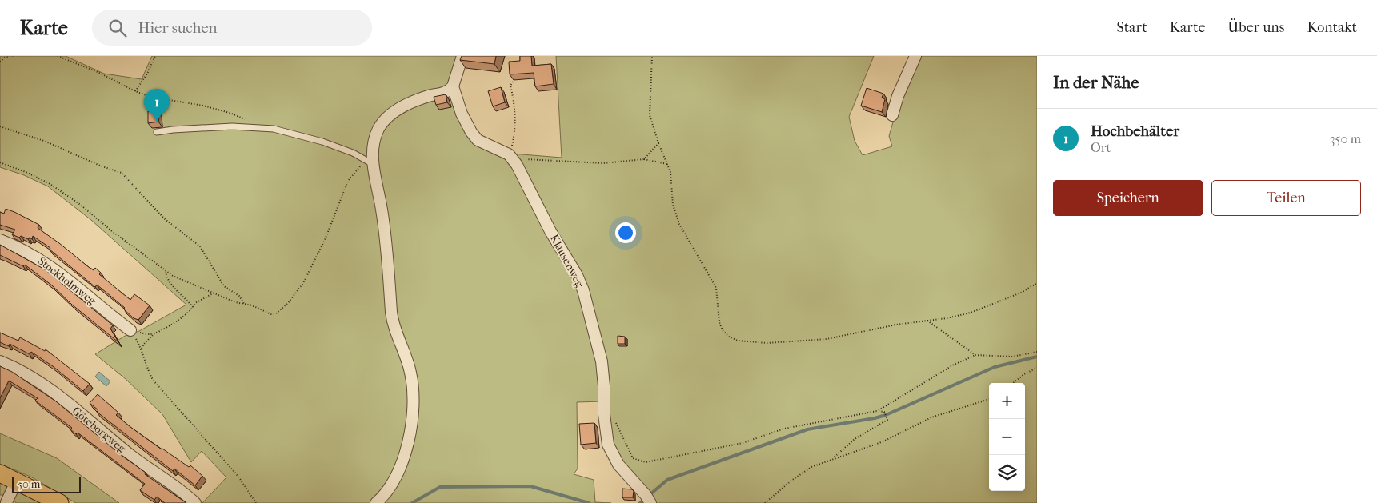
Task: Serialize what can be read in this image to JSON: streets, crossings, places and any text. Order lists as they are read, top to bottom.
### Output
{
  "streets": {
    "street": ["Klausenweg", "Stockholmweg", "Göteborgweg"]
  },
  "scale_bar": "50 m",
  "page": {
    "header": "Karte",
    "search": "Hier suchen",
    "nav": [
      "Start",
      "Karte",
      "Über uns",
      "Kontakt"
    ],
    "heading": "In der Nähe",
    "pins": "1",
    "list": [
      {
        "mark": "1",
        "name": "Hochbehälter",
        "note": "Ort",
        "value": "350 m"
      }
    ],
    "buttons": ["Speichern", "Teilen"],
    "map_buttons": ["+", "−"],
    "scale": "50 m"
  }
}
